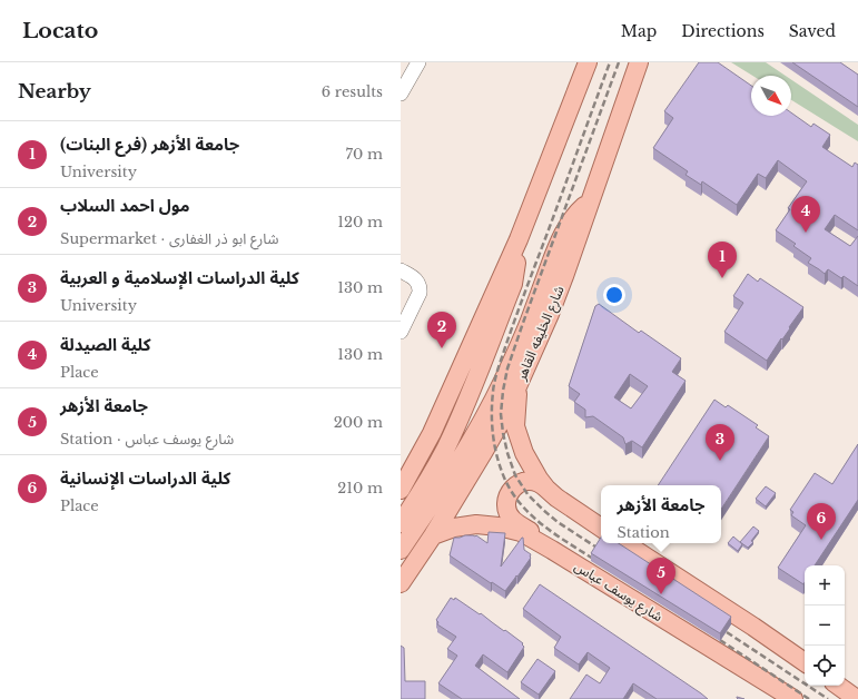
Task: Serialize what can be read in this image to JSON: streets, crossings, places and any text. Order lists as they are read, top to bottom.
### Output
{
  "streets": {
    "main road": ["شارع الخليفه القاهر", "شارع يوسف عباس"]
  },
  "crossings": [
    ["شارع الخليفه القاهر", "شارع يوسف عباس"]
  ],
  "north": "bottom right",
  "page": {
    "header": "Locato",
    "nav": ["Map", "Directions", "Saved"],
    "heading": ["Nearby", "6 results"],
    "list": [
      {
        "mark": "1",
        "name": "جامعة الأزهر (فرع البنات)",
        "note": "University",
        "value": "70 m"
      },
      {
        "mark": "2",
        "name": "مول احمد السلاب",
        "note": "Supermarket · شارع ابو ذر الغفارى",
        "value": "120 m"
      },
      {
        "mark": "3",
        "name": "كلية الدراسات الإسلامية و العربية",
        "note": "University",
        "value": "130 m"
      },
      {
        "mark": "4",
        "name": "كلية الصيدلة",
        "note": "Place",
        "value": "130 m"
      },
      {
        "mark": "5",
        "name": "جامعة الأزهر",
        "note": "Station · شارع يوسف عباس",
        "value": "200 m"
      },
      {
        "mark": "6",
        "name": "كلية الدراسات الإنسانية",
        "note": "Place",
        "value": "210 m"
      }
    ],
    "pins": [
      "4",
      "1",
      "2",
      "3",
      "6",
      "5"
    ],
    "popup": ["جامعة الأزهر", "Station"],
    "map_buttons": ["+", "−"]
  }
}
